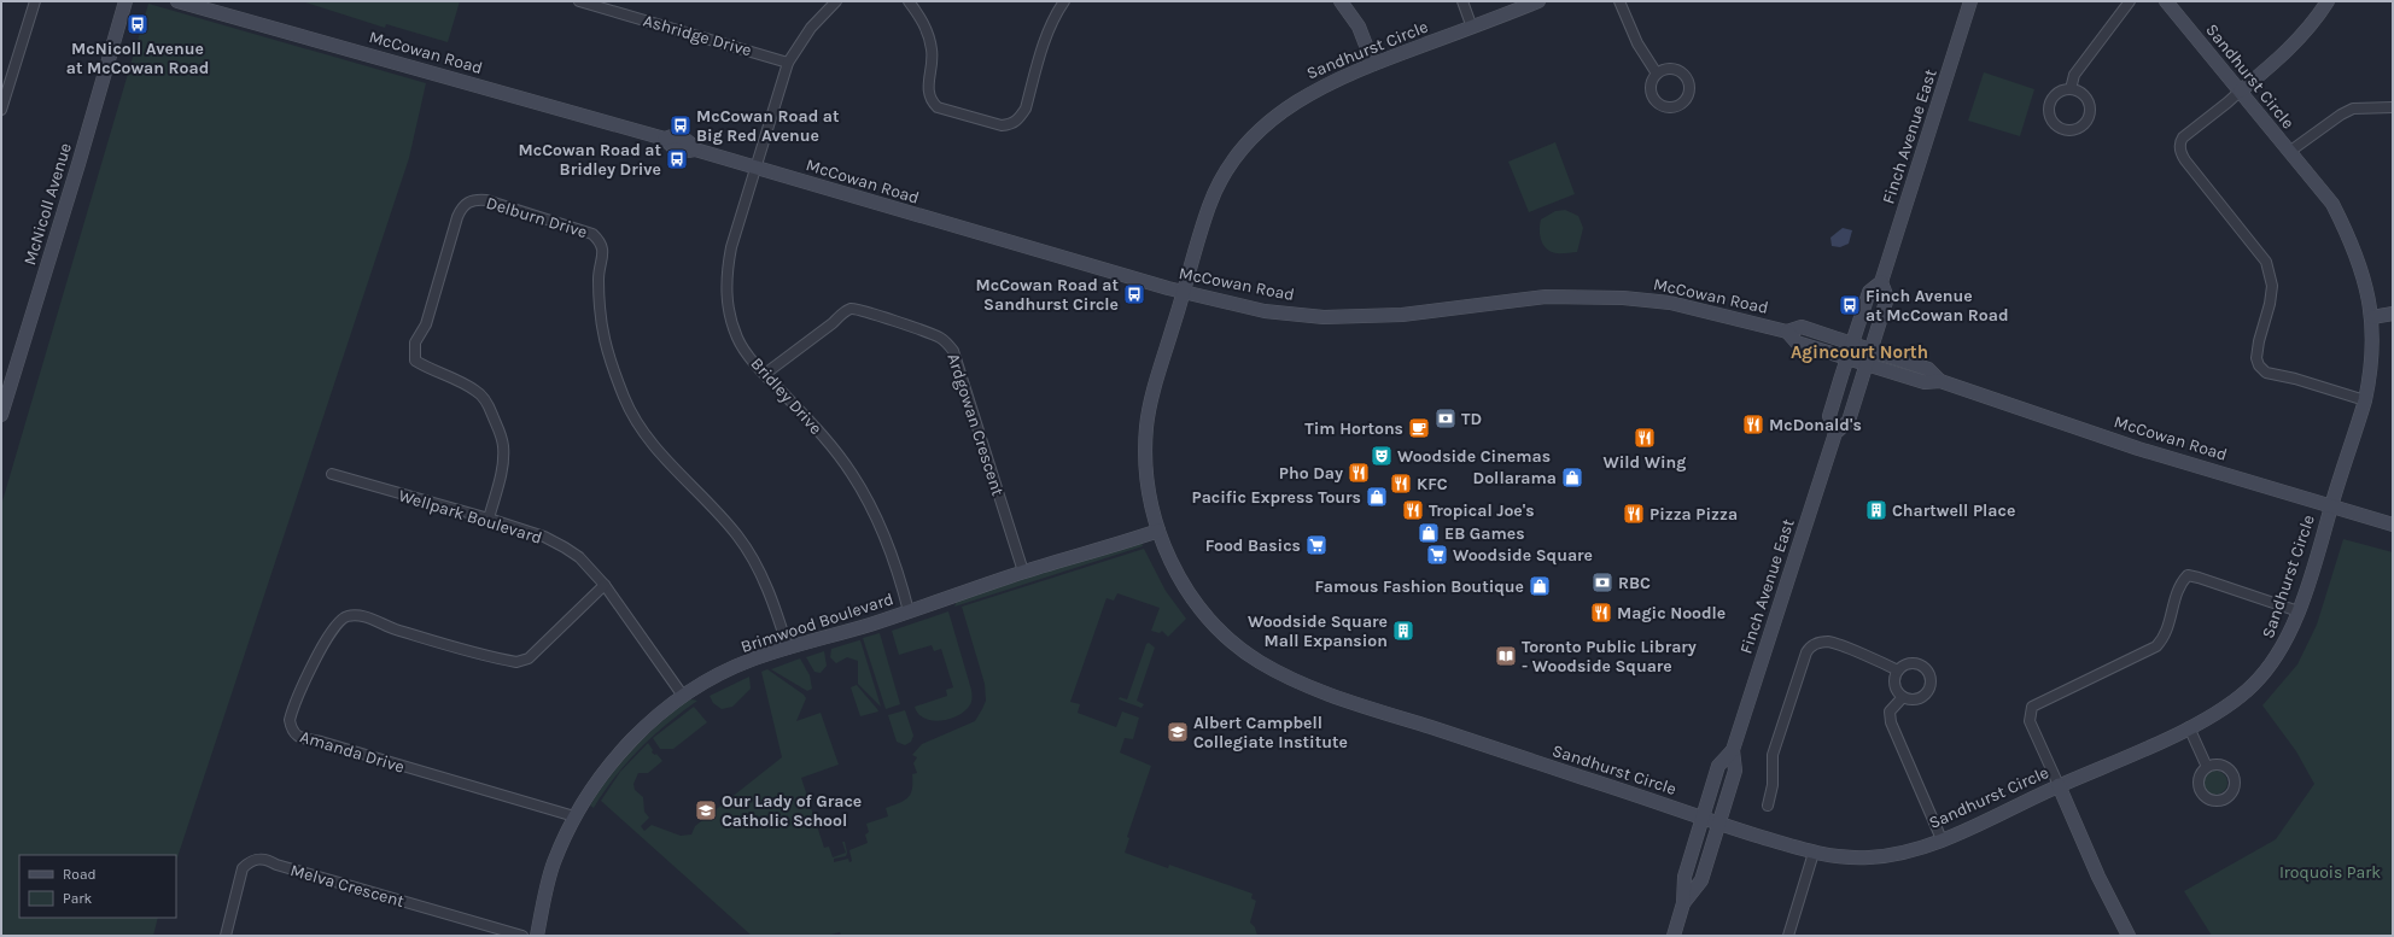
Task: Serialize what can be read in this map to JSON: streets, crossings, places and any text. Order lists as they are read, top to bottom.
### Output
{
  "streets": {
    "main road": [
      "Sandhurst Circle",
      "McCowan Road",
      "Finch Avenue East",
      "McNicoll Avenue",
      "Brimwood Boulevard"
    ],
    "street": [
      "Ashridge Drive",
      "Delburn Drive",
      "Bridley Drive",
      "Ardgowan Crescent",
      "Wellpark Boulevard",
      "Amanda Drive",
      "Melva Crescent"
    ]
  },
  "crossings": [
    ["Ashridge Drive", "Bridley Drive"],
    ["Sandhurst Circle", "McCowan Road"],
    ["Sandhurst Circle", "Finch Avenue East"],
    ["Sandhurst Circle", "Brimwood Boulevard"],
    ["McCowan Road", "Finch Avenue East"],
    ["McCowan Road", "Bridley Drive"],
    ["Delburn Drive", "Wellpark Boulevard"],
    ["Delburn Drive", "Brimwood Boulevard"],
    ["Bridley Drive", "Ardgowan Crescent"],
    ["Bridley Drive", "Brimwood Boulevard"],
    ["Ardgowan Crescent", "Brimwood Boulevard"],
    ["Wellpark Boulevard", "Brimwood Boulevard"],
    ["Wellpark Boulevard", "Amanda Drive"],
    ["Brimwood Boulevard", "Amanda Drive"]
  ],
  "districts": ["Agincourt North"],
  "parks": ["Iroquois Park"],
  "places": {
    "bus stop": [
      "McNicoll Avenue at McCowan Road",
      "McCowan Road at Big Red Avenue",
      "McCowan Road at Bridley Drive",
      "McCowan Road at Sandhurst Circle",
      "Finch Avenue at McCowan Road"
    ],
    "bank": ["TD", "RBC"],
    "restaurant": [
      "McDonald's",
      "Wild Wing",
      "Pho Day",
      "KFC",
      "Tropical Joe's",
      "Pizza Pizza",
      "Magic Noodle"
    ],
    "cafe": ["Tim Hortons"],
    "theatre": ["Woodside Cinemas"],
    "shop": [
      "Dollarama",
      "Pacific Express Tours",
      "EB Games",
      "Famous Fashion Boutique"
    ],
    "building": ["Chartwell Place", "Woodside Square Mall Expansion"],
    "supermarket": ["Food Basics", "Woodside Square"],
    "library": ["Toronto Public Library - Woodside Square"],
    "school or university": ["Albert Campbell Collegiate Institute", "Our Lady of Grace Catholic School"]
  },
  "legend": ["Road", "Park"]
}
